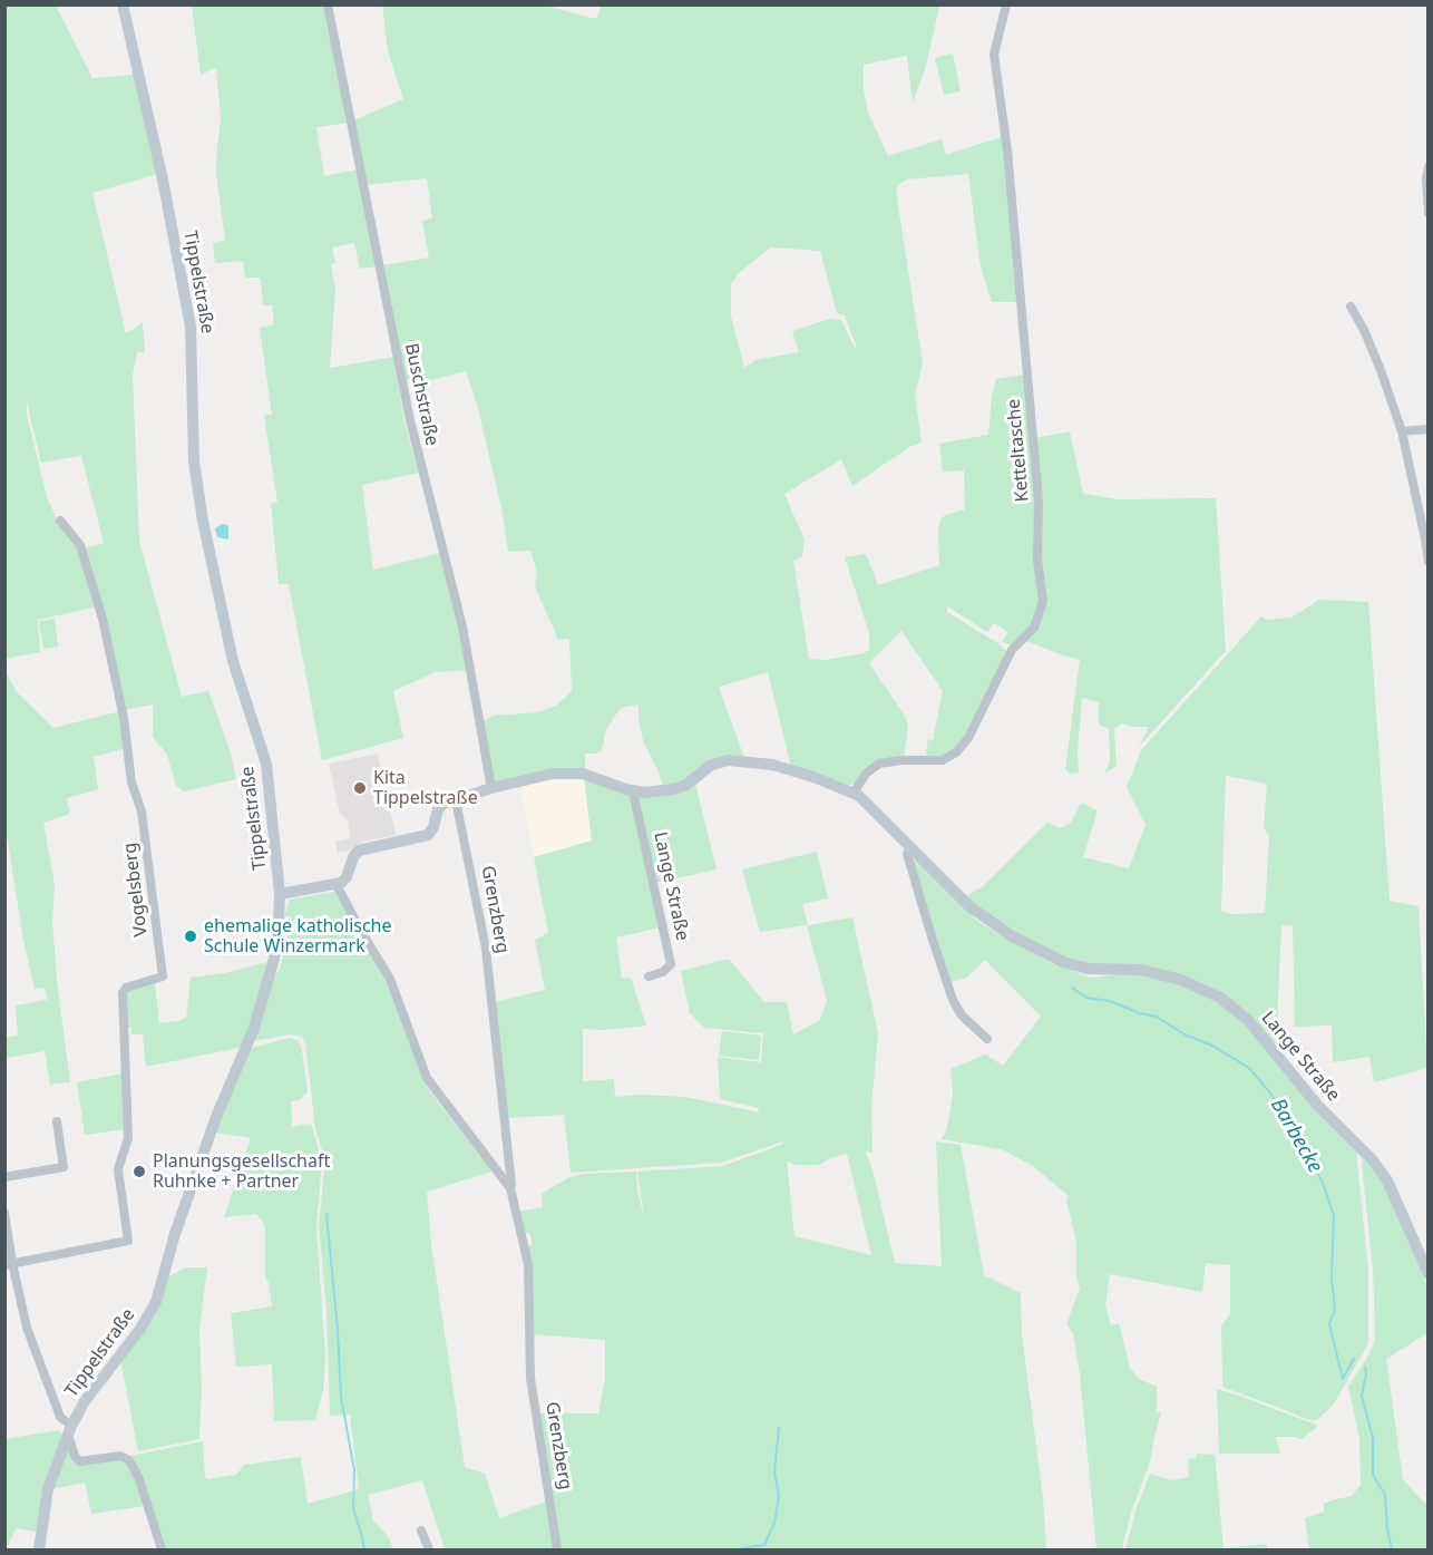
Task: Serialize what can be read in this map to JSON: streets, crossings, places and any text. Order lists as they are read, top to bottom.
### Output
{
  "streets": {
    "street": [
      "Tippelstraße",
      "Buschstraße",
      "Ketteltasche",
      "Lange Straße",
      "Vogelsberg",
      "Grenzberg"
    ]
  },
  "crossings": [
    ["Buschstraße", "Lange Straße"],
    ["Ketteltasche", "Lange Straße"],
    ["Lange Straße", "Grenzberg"]
  ],
  "water": ["Barbecke"],
  "places": ["Kita Tippelstraße", "ehemalige katholische Schule Winzermark", "Planungsgesellschaft Ruhnke + Partner"]
}
